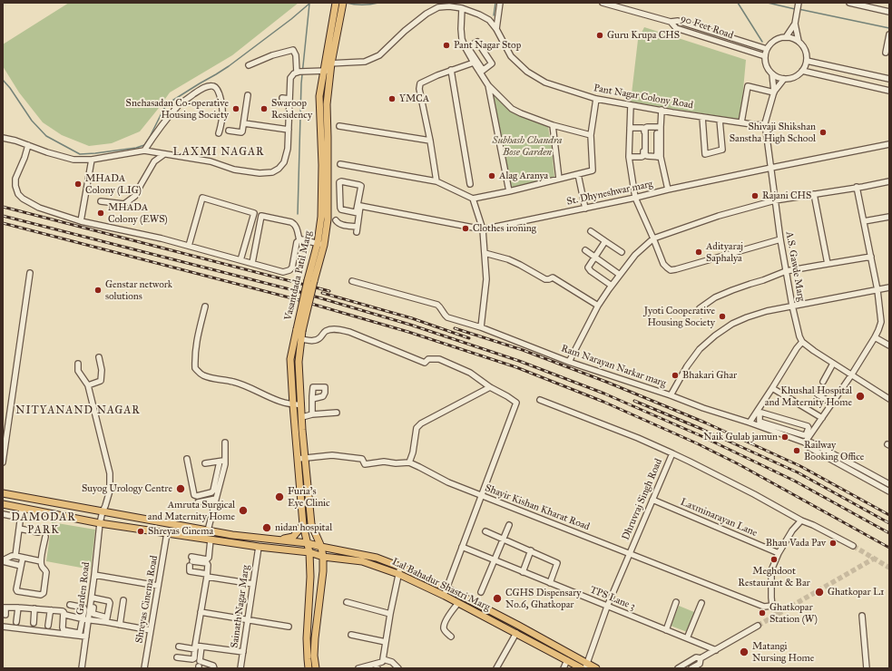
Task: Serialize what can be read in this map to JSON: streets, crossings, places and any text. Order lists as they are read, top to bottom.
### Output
{
  "streets": {
    "main road": ["Vasantdada Patil Marg", "Lal Bahadur Shastri Marg"],
    "street": [
      "90 Feet Road",
      "Pant Nagar Colony Road",
      "St. Dhyneshwar marg",
      "A.S. Gawde Marg",
      "Ram Narayan Narkar marg",
      "Dhruvraj Singh Road",
      "Shayir Kishan Kharat Road",
      "Laxminarayan Lane",
      "Garden Road",
      "TPS Lane 3",
      "Shreyas Cinema Road",
      "Sainath Nagar Marg"
    ]
  },
  "crossings": [
    ["90 Feet Road", "A.S. Gawde Marg"],
    ["Pant Nagar Colony Road", "A.S. Gawde Marg"],
    ["Pant Nagar Colony Road", "Vasantdada Patil Marg"],
    ["St. Dhyneshwar marg", "A.S. Gawde Marg"],
    ["A.S. Gawde Marg", "Ram Narayan Narkar marg"],
    ["Vasantdada Patil Marg", "Lal Bahadur Shastri Marg"],
    ["Dhruvraj Singh Road", "Shayir Kishan Kharat Road"],
    ["Dhruvraj Singh Road", "Laxminarayan Lane"],
    ["Dhruvraj Singh Road", "Lal Bahadur Shastri Marg"],
    ["Dhruvraj Singh Road", "TPS Lane 3"],
    ["Shayir Kishan Kharat Road", "Laxminarayan Lane"],
    ["Lal Bahadur Shastri Marg", "Garden Road"],
    ["Lal Bahadur Shastri Marg", "Shreyas Cinema Road"],
    ["Lal Bahadur Shastri Marg", "Sainath Nagar Marg"]
  ],
  "districts": ["LAXMI NAGAR", "NITYANAND NAGAR", "DAMODAR PARK"],
  "parks": ["Subhash Chandra Bose Garden"],
  "places": [
    "Guru Krupa CHS",
    "Pant Nagar Stop",
    "YMCA",
    "Snehasadan Co-operative Housing Society",
    "Swaroop Residency",
    "Shivaji Shikshan Sanstha High School",
    "Alag Aranya",
    "MHADA Colony (LIG)",
    "Rajani CHS",
    "MHADA Colony (EWS)",
    "Clothes ironing",
    "Adityaraj Saphalya",
    "Genstar network solutions",
    "Jyoti Cooperative Housing Society",
    "Bhakari Ghar",
    "Khushal Hospital and Maternity Home",
    "Naik Gulab jamun",
    "Railway Booking Office",
    "Suyog Urology Centre",
    "Furia's Eye Clinic",
    "Amruta Surgical and Maternity Home",
    "nidan hospital",
    "Shreyas Cinema",
    "Bhau Vada Pav",
    "Meghdoot Restaurant & Bar",
    "Ghatkopar L1",
    "CGHS Dispensary No.6, Ghatkopar",
    "Ghatkopar Station (W)",
    "Matangi Nursing Home"
  ]
}
